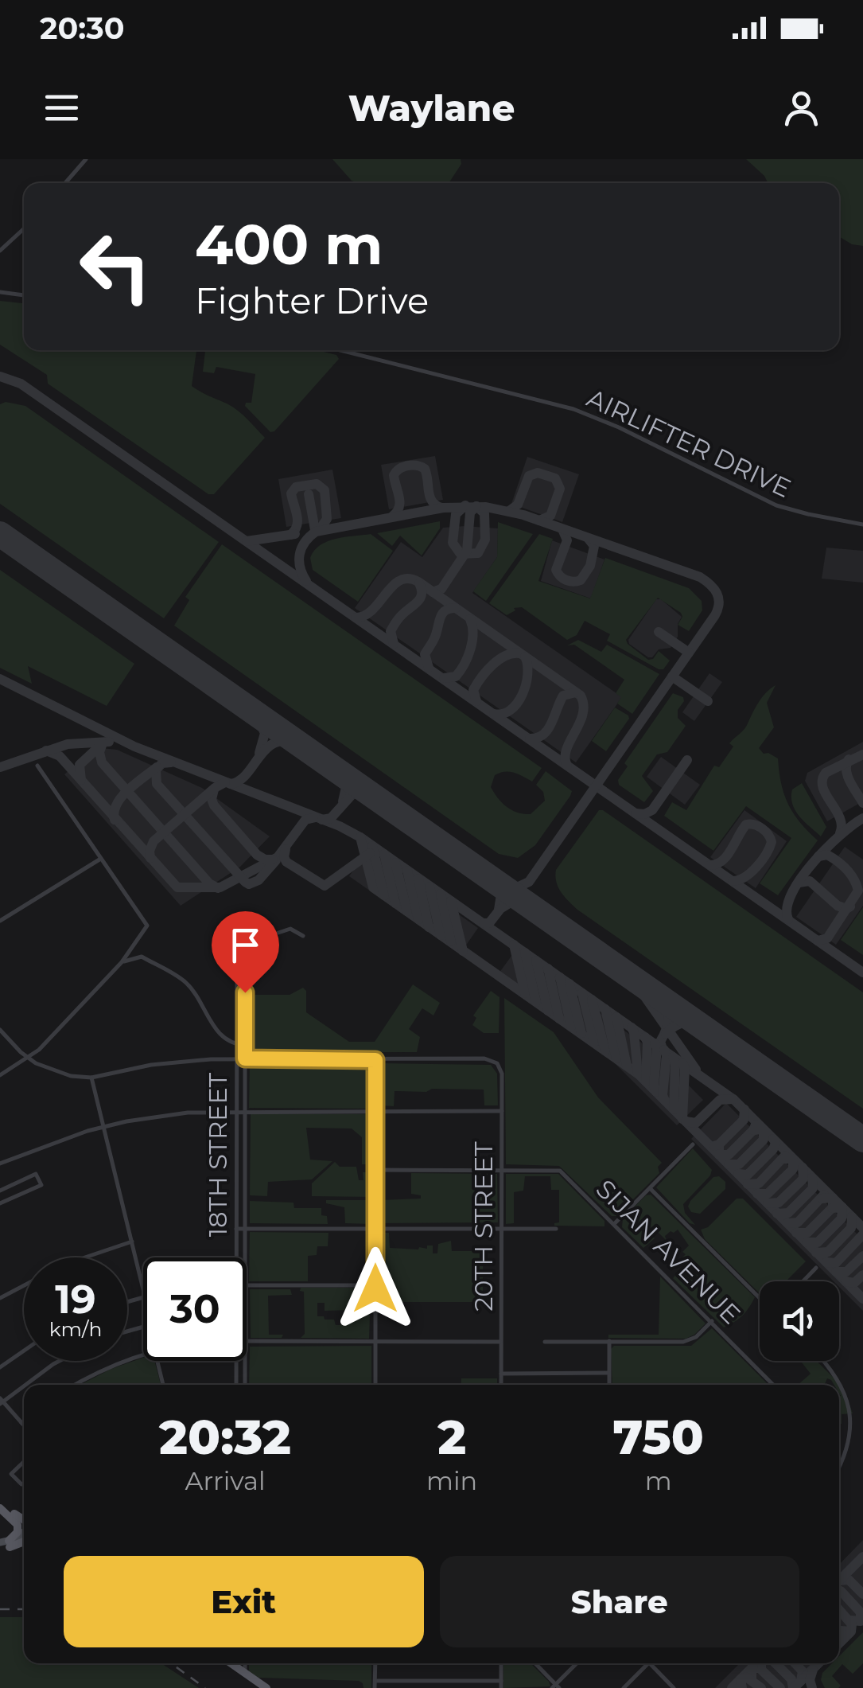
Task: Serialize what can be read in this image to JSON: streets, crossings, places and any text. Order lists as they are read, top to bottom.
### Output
{
  "streets": {
    "street": [
      "AIRLIFTER DRIVE",
      "18TH STREET",
      "20TH STREET",
      "SIJAN AVENUE"
    ]
  },
  "crossings": [
    ["20TH STREET", "SIJAN AVENUE"]
  ],
  "page": {
    "status": "20:30",
    "header": "Waylane",
    "turn": ["400 m", "Fighter Drive"],
    "speed": "19 km/h",
    "limit": "30",
    "eta": [
      "20:32",
      "Arrival",
      "2",
      "min",
      "750",
      "m"
    ],
    "buttons": ["Exit", "Share"]
  }
}
